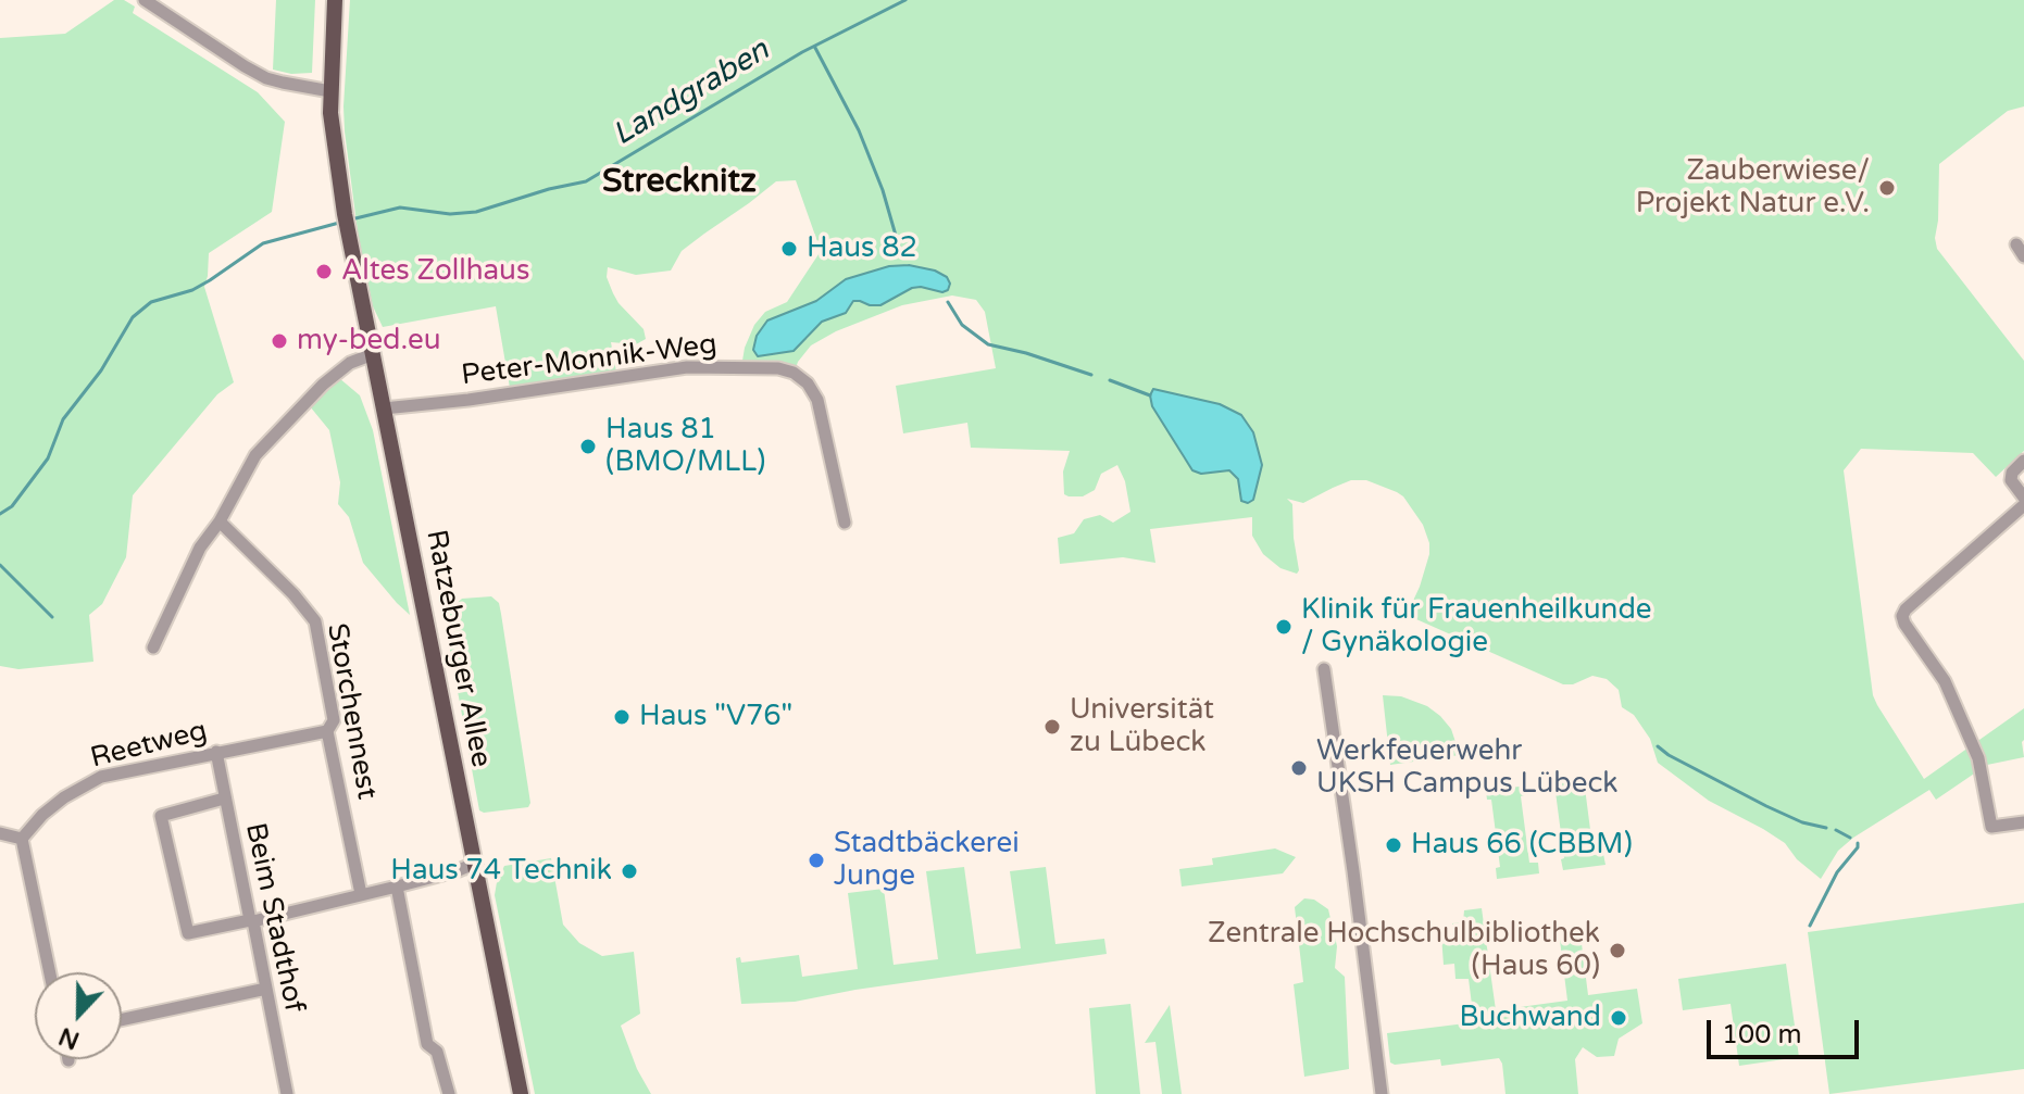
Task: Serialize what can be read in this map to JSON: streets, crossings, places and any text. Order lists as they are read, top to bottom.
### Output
{
  "streets": {
    "main road": ["Ratzeburger Allee"],
    "street": [
      "Peter-Monnik-Weg",
      "Storchennest",
      "Reetweg",
      "Beim Stadthof"
    ]
  },
  "crossings": [
    ["Peter-Monnik-Weg", "Ratzeburger Allee"],
    ["Storchennest", "Reetweg"],
    ["Reetweg", "Beim Stadthof"]
  ],
  "districts": ["Strecknitz"],
  "water": ["Landgraben"],
  "places": [
    "Zauberwiese/ Projekt Natur e.V.",
    "Haus 82",
    "Altes Zollhaus",
    "my-bed.eu",
    "Haus 81 (BMO/MLL)",
    "Klinik für Frauenheilkunde / Gynäkologie",
    "Haus \"V76\"",
    "Universität zu Lübeck",
    "Werkfeuerwehr UKSH Campus Lübeck",
    "Haus 66 (CBBM)",
    "Stadtbäckerei Junge",
    "Haus 74 Technik",
    "Zentrale Hochschulbibliothek (Haus 60)",
    "Buchwand"
  ],
  "scale_bar": "100 m",
  "north": "bottom"
}
